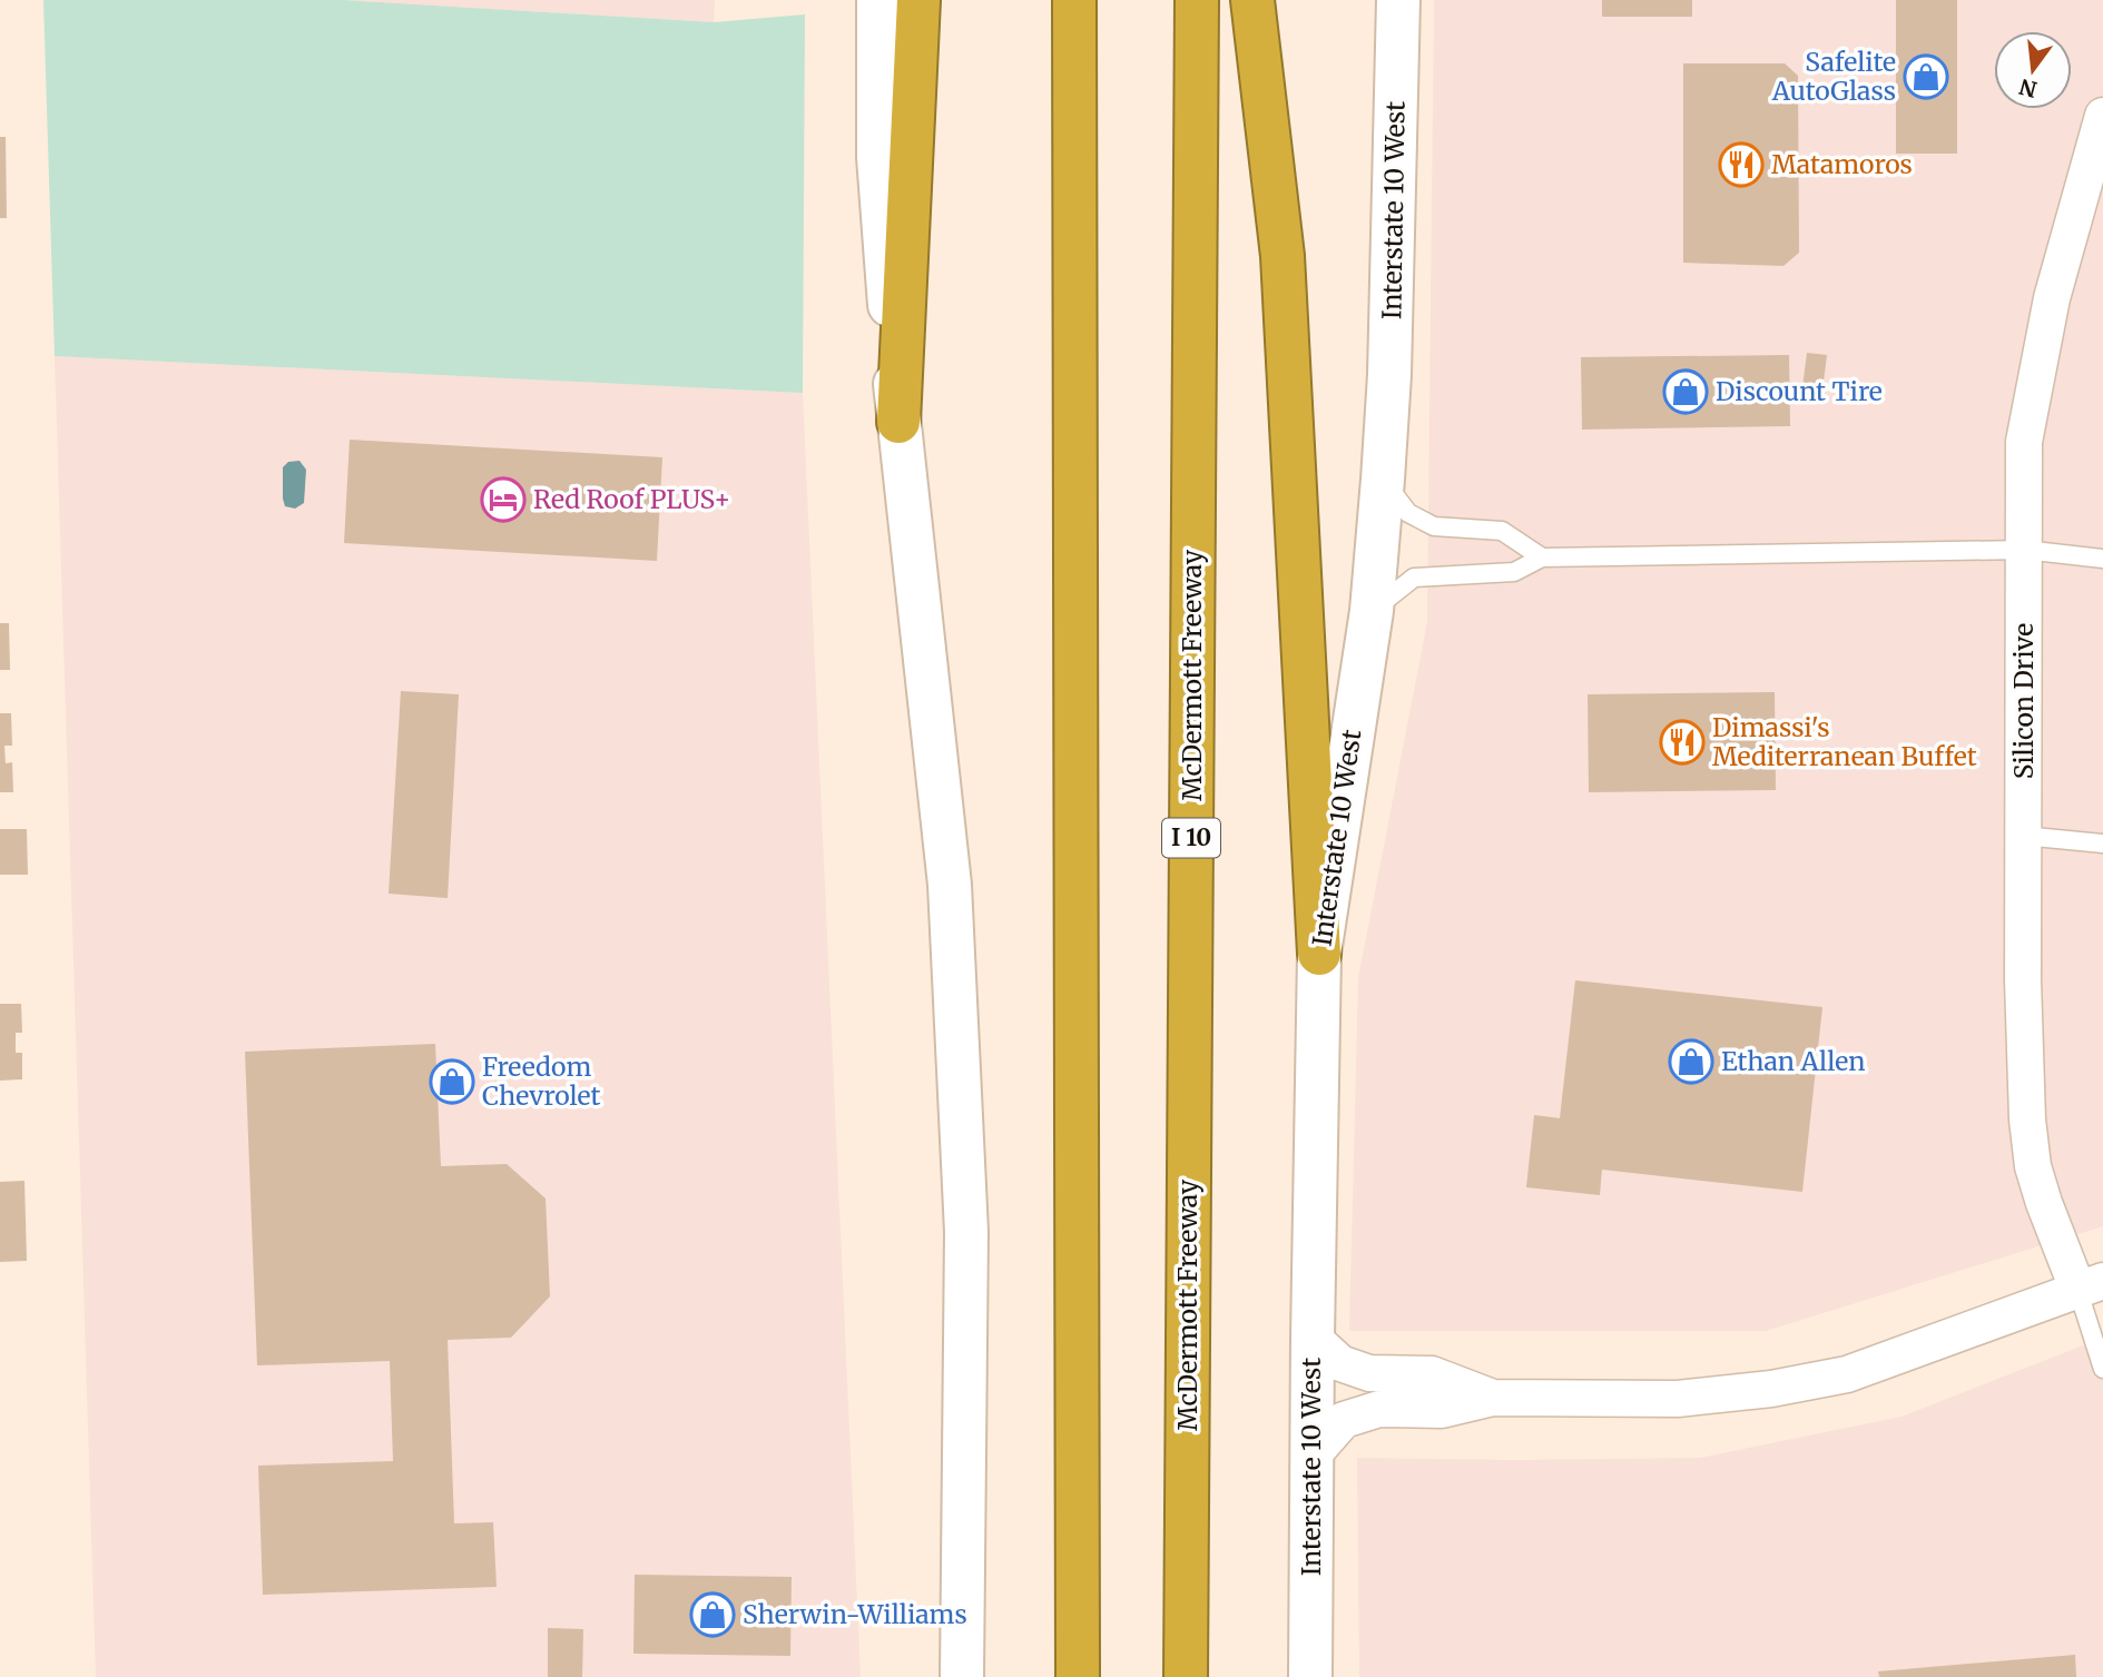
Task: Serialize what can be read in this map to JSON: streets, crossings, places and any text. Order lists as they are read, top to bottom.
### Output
{
  "streets": {
    "highway": ["McDermott Freeway", "I 10"],
    "main road": ["Interstate 10 West"],
    "street": ["Silicon Drive"]
  },
  "places": {
    "shop": [
      "Safelite AutoGlass",
      "Discount Tire",
      "Ethan Allen",
      "Freedom Chevrolet",
      "Sherwin-Williams"
    ],
    "restaurant": ["Matamoros", "Dimassi's Mediterranean Buffet"],
    "hotel": ["Red Roof PLUS+"]
  },
  "north": "bottom"
}
